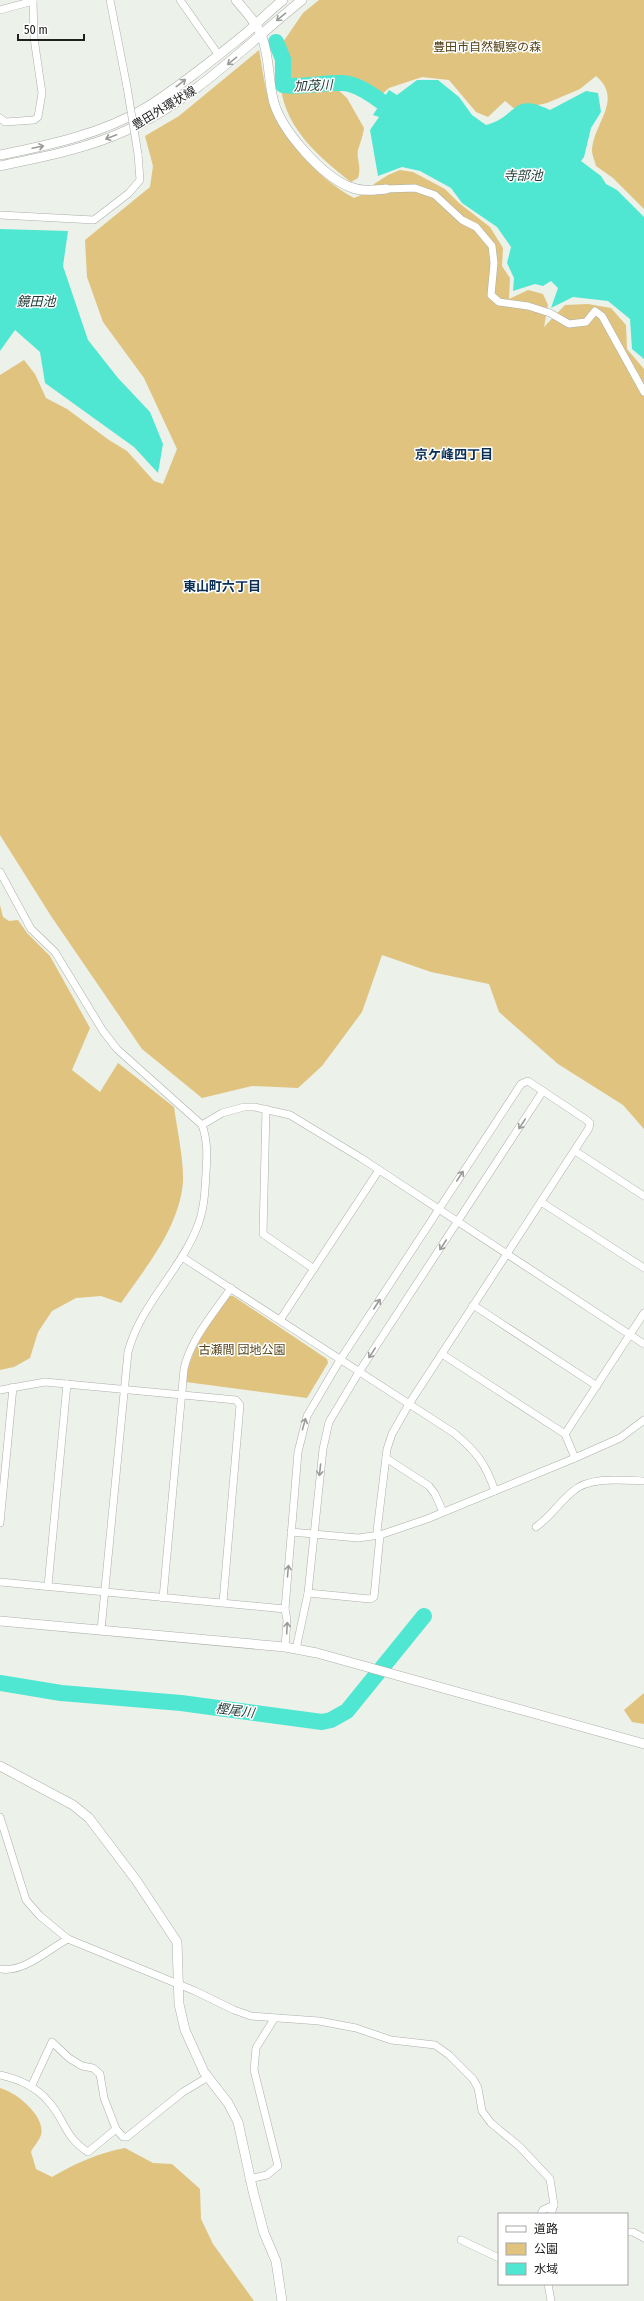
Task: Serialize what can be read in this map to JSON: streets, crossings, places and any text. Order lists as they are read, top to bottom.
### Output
{
  "streets": {
    "street": ["豊田外環状線"]
  },
  "districts": ["京ケ峰四丁目", "東山町六丁目"],
  "water": [
    "加茂川",
    "寺部池",
    "鏡田池",
    "樫尾川"
  ],
  "parks": ["豊田市自然観察の森", "古瀬間 団地公園"],
  "legend": ["道路", "公園", "水域"],
  "scale_bar": "50 m"
}
